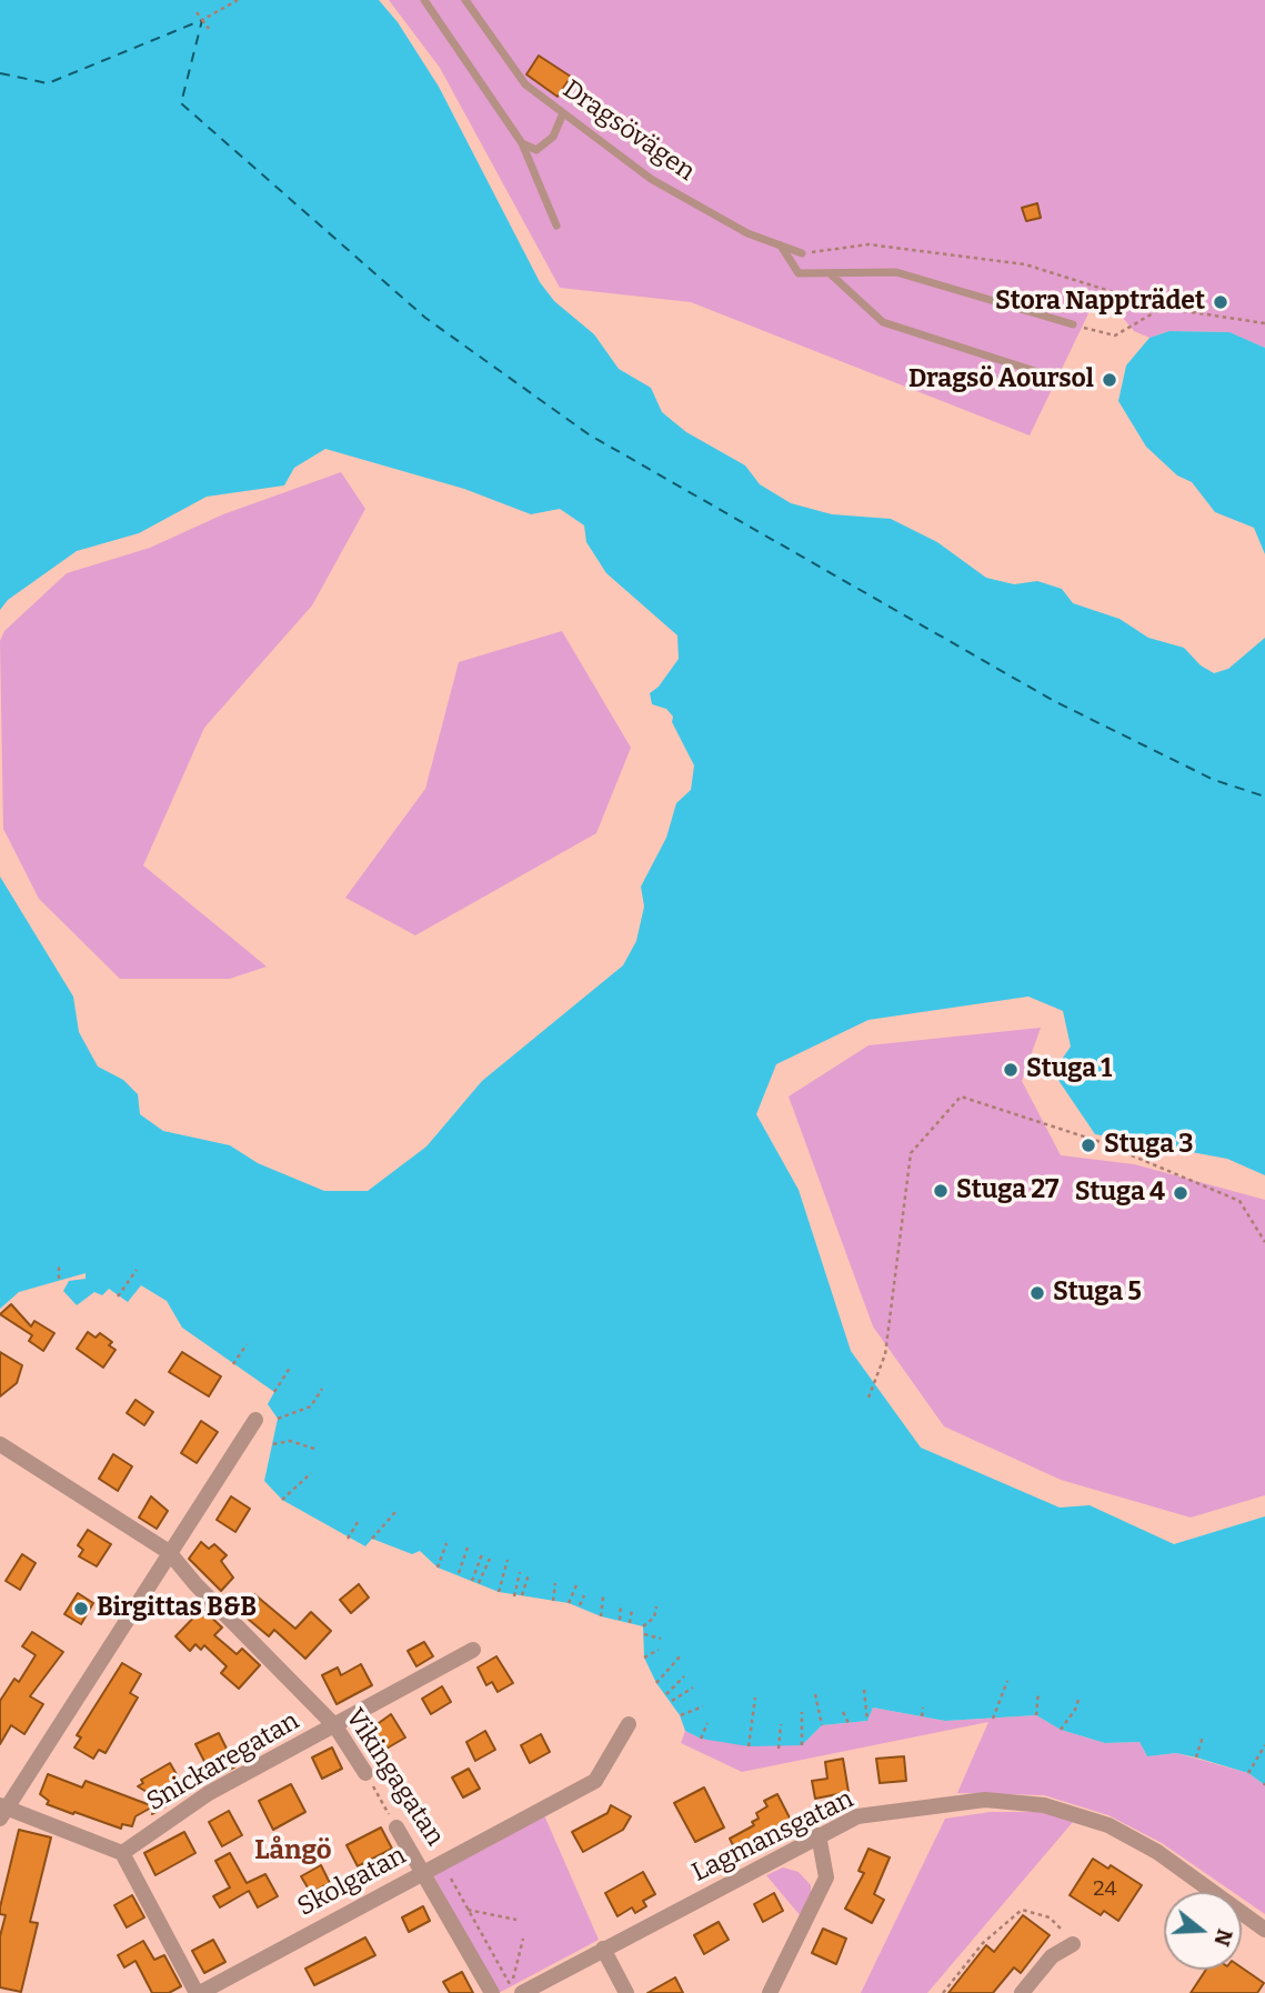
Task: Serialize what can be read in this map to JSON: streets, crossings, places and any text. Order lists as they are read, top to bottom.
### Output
{
  "streets": {
    "street": [
      "Snickaregatan",
      "Vikingagatan",
      "Lagmansgatan",
      "Skolgatan"
    ],
    "lane": ["Dragsövägen"]
  },
  "crossings": [
    ["Snickaregatan", "Vikingagatan"],
    ["Vikingagatan", "Skolgatan"]
  ],
  "districts": ["Långö"],
  "places": [
    "Stora Nappträdet",
    "Dragsö Aoursol",
    "Stuga 1",
    "Stuga 3",
    "Stuga 27",
    "Stuga 4",
    "Stuga 5",
    "Birgittas B&B"
  ],
  "house_numbers": ["24"],
  "north": "right"
}
